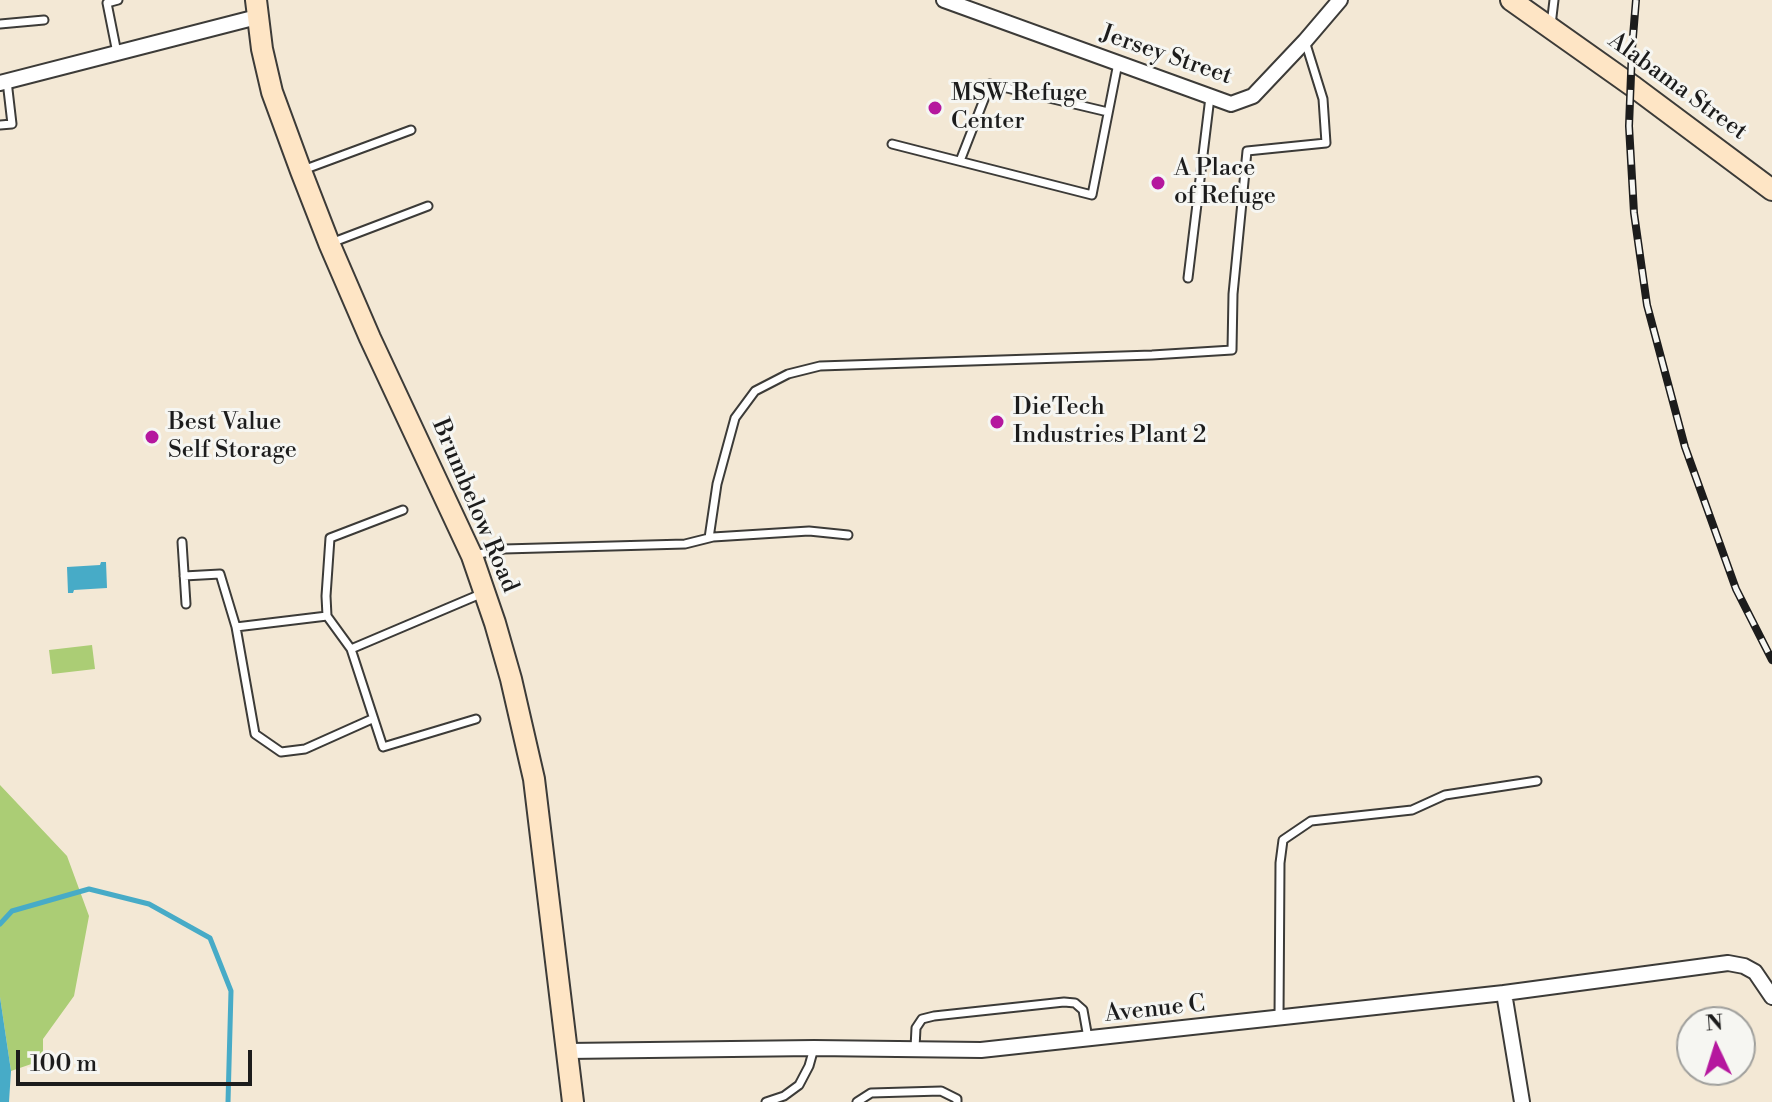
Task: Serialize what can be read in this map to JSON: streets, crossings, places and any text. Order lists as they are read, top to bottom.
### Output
{
  "streets": {
    "street": [
      "Jersey Street",
      "Alabama Street",
      "Brumbelow Road",
      "Avenue C"
    ]
  },
  "crossings": [
    ["Brumbelow Road", "Avenue C"]
  ],
  "places": [
    "MSW Refuge Center",
    "A Place of Refuge",
    "DieTech Industries Plant 2",
    "Best Value Self Storage"
  ],
  "scale_bar": "100 m",
  "north": "top"
}
